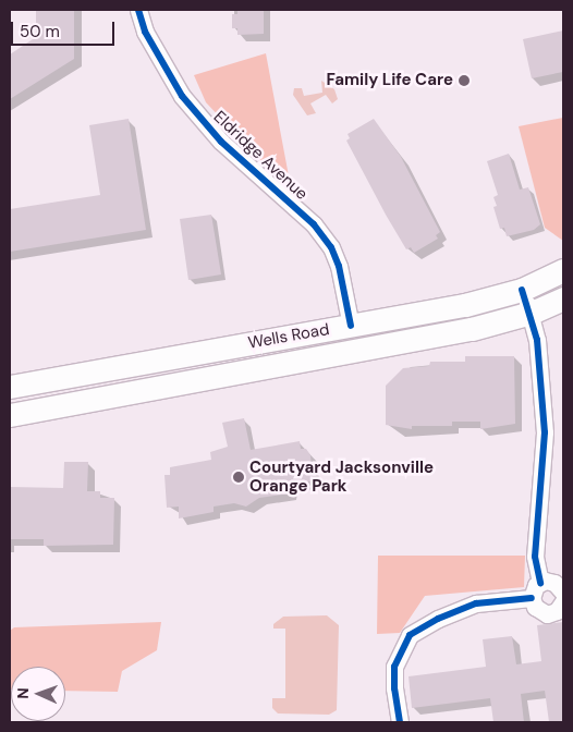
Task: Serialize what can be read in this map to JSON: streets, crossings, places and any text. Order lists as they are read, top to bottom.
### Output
{
  "streets": {
    "main road": ["Wells Road"],
    "street": ["Eldridge Avenue"]
  },
  "crossings": [
    ["Eldridge Avenue", "Wells Road"]
  ],
  "places": ["Family Life Care", "Courtyard Jacksonville Orange Park"],
  "scale_bar": "50 m",
  "north": "left"
}
